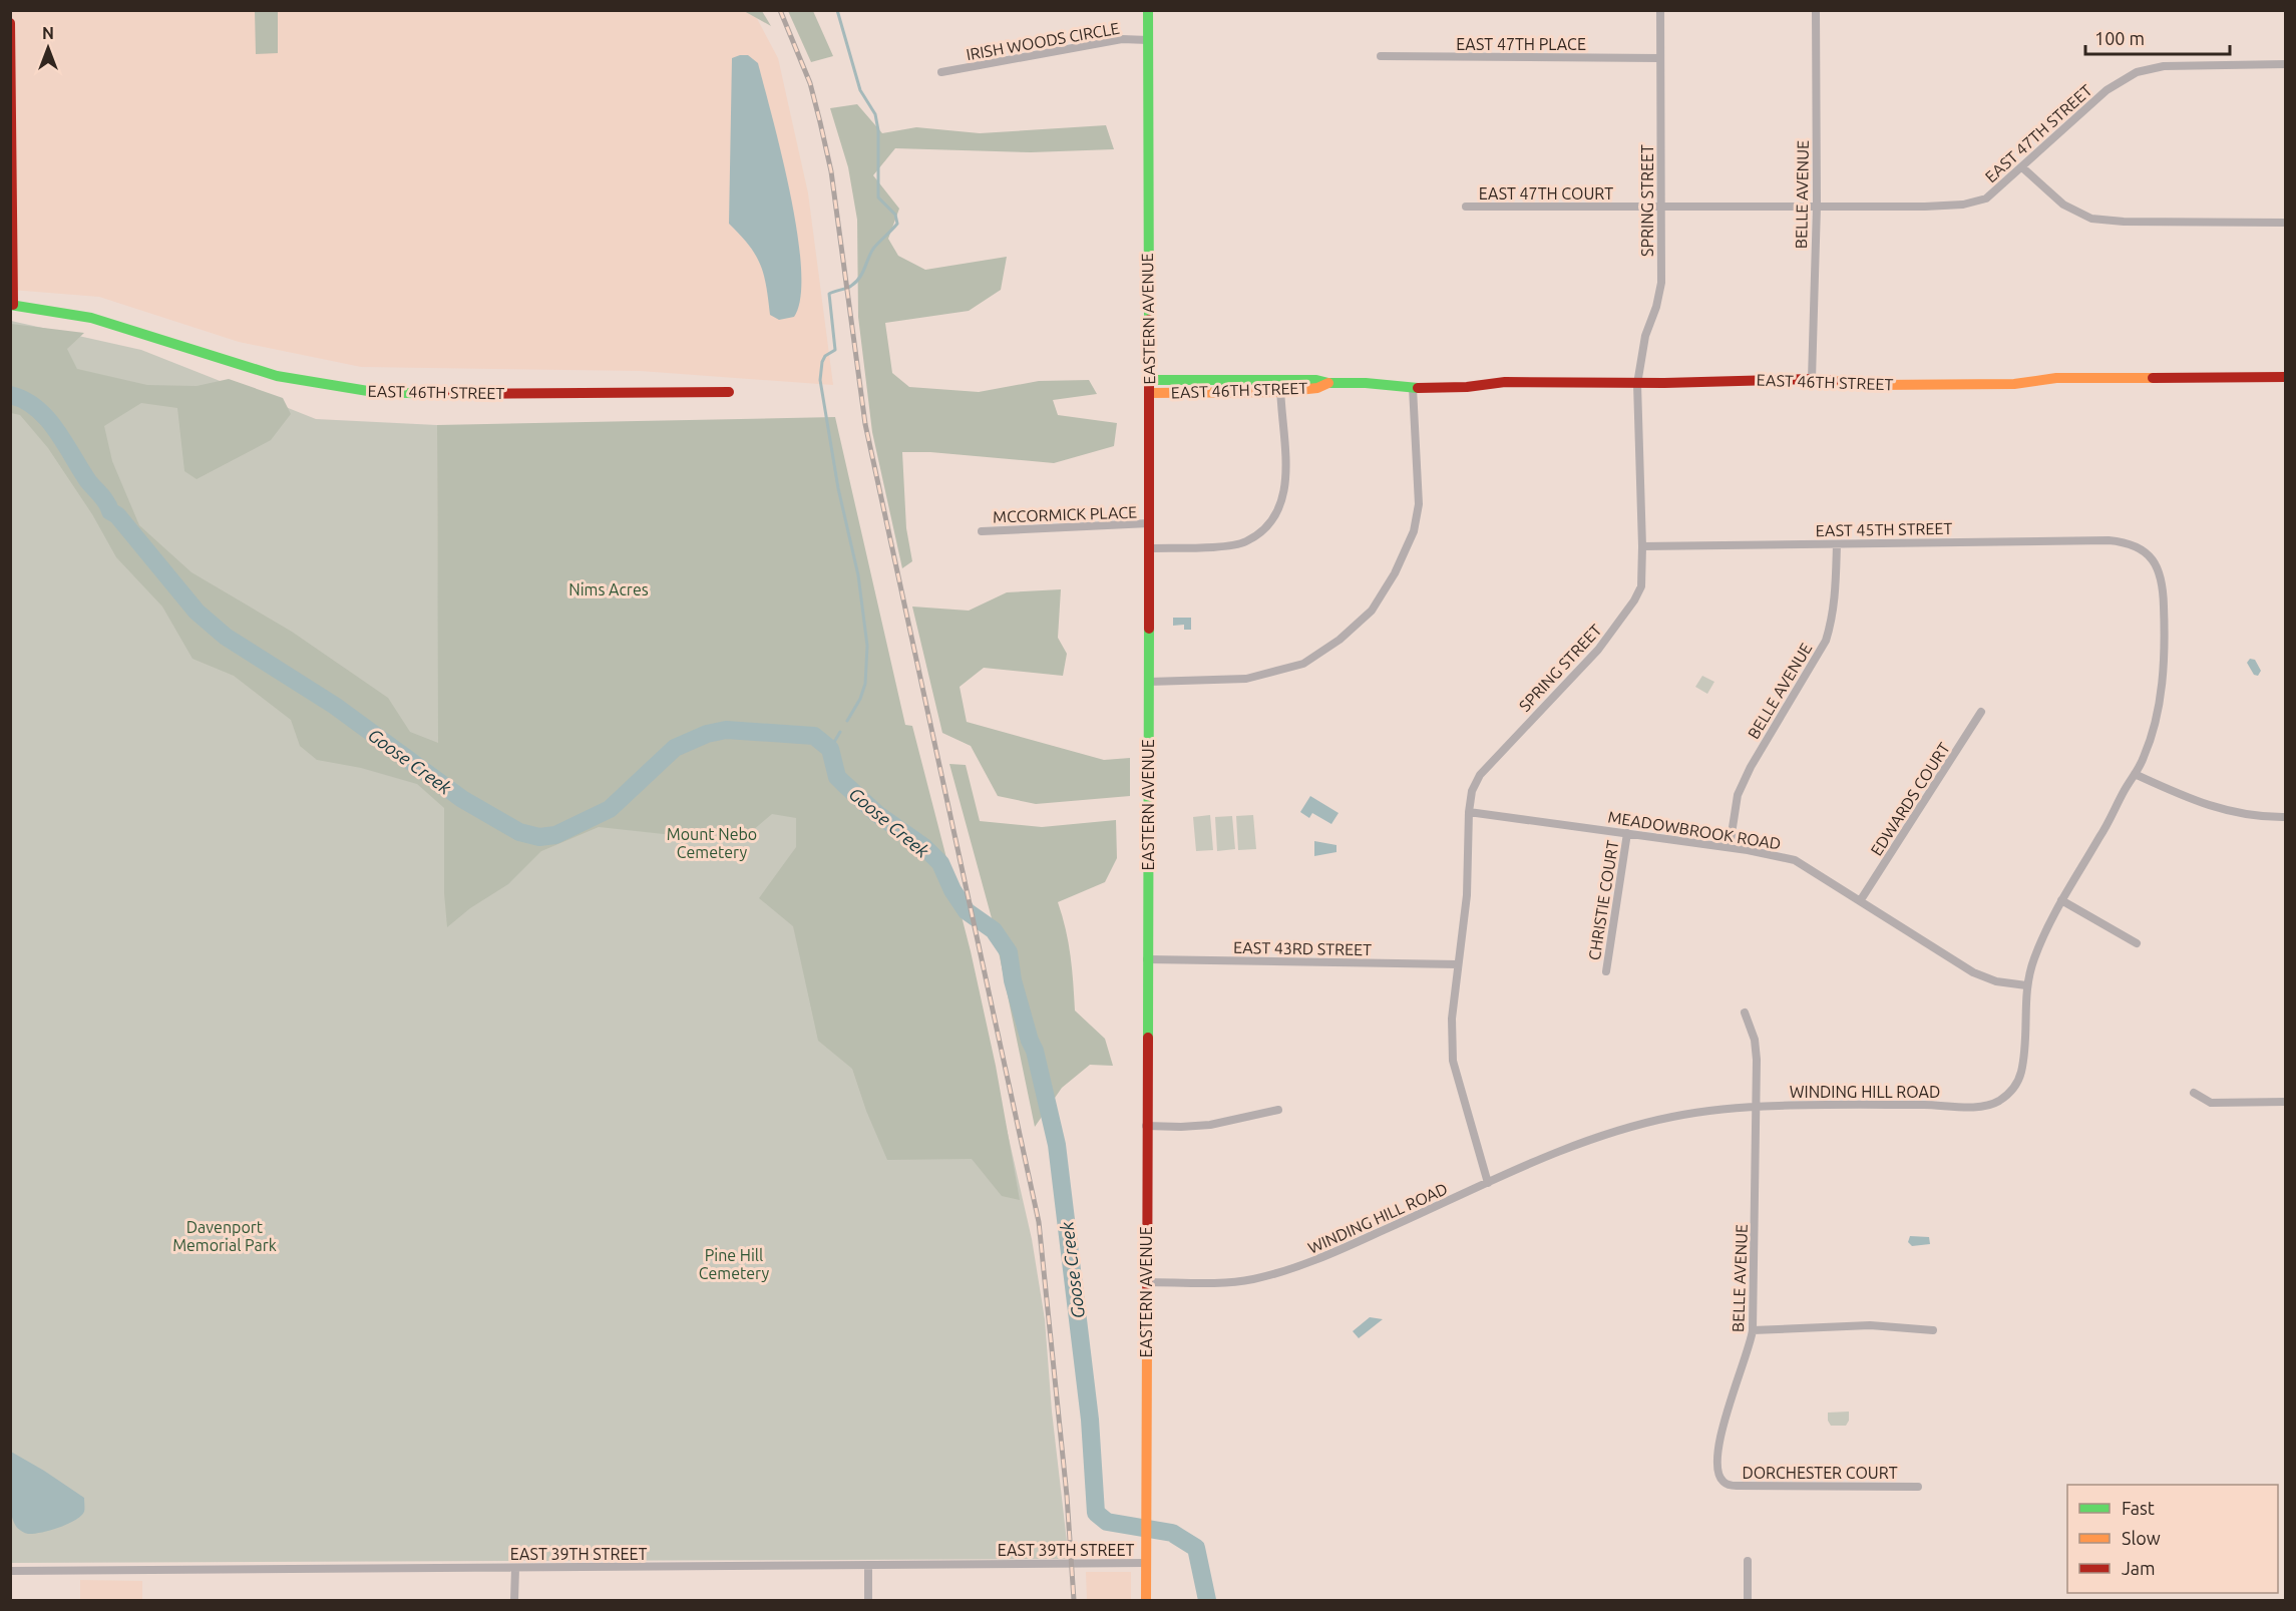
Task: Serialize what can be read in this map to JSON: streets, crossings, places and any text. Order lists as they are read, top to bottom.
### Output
{
  "streets": {
    "street": [
      "IRISH WOODS CIRCLE",
      "EAST 47TH PLACE",
      "EAST 47TH STREET",
      "EAST 47TH COURT",
      "BELLE AVENUE",
      "SPRING STREET",
      "EASTERN AVENUE",
      "EAST 46TH STREET",
      "MCCORMICK PLACE",
      "EAST 45TH STREET",
      "EDWARDS COURT",
      "MEADOWBROOK ROAD",
      "CHRISTIE COURT",
      "EAST 43RD STREET",
      "WINDING HILL ROAD",
      "DORCHESTER COURT",
      "EAST 39TH STREET"
    ]
  },
  "crossings": [
    ["IRISH WOODS CIRCLE", "EASTERN AVENUE"],
    ["EAST 47TH PLACE", "SPRING STREET"],
    ["EAST 47TH STREET", "EAST 47TH COURT"],
    ["EAST 47TH STREET", "BELLE AVENUE"],
    ["EAST 47TH STREET", "SPRING STREET"],
    ["EAST 47TH COURT", "SPRING STREET"],
    ["BELLE AVENUE", "EAST 46TH STREET"],
    ["BELLE AVENUE", "EAST 45TH STREET"],
    ["BELLE AVENUE", "MEADOWBROOK ROAD"],
    ["BELLE AVENUE", "WINDING HILL ROAD"],
    ["BELLE AVENUE", "DORCHESTER COURT"],
    ["SPRING STREET", "EAST 46TH STREET"],
    ["SPRING STREET", "EAST 45TH STREET"],
    ["SPRING STREET", "MEADOWBROOK ROAD"],
    ["SPRING STREET", "EAST 43RD STREET"],
    ["SPRING STREET", "WINDING HILL ROAD"],
    ["EASTERN AVENUE", "EAST 46TH STREET"],
    ["EASTERN AVENUE", "MCCORMICK PLACE"],
    ["EASTERN AVENUE", "EAST 43RD STREET"],
    ["EASTERN AVENUE", "WINDING HILL ROAD"],
    ["EASTERN AVENUE", "EAST 39TH STREET"],
    ["EAST 45TH STREET", "WINDING HILL ROAD"],
    ["EDWARDS COURT", "MEADOWBROOK ROAD"],
    ["MEADOWBROOK ROAD", "CHRISTIE COURT"],
    ["MEADOWBROOK ROAD", "WINDING HILL ROAD"]
  ],
  "water": ["Goose Creek"],
  "parks": [
    "Nims Acres",
    "Mount Nebo Cemetery",
    "Davenport Memorial Park",
    "Pine Hill Cemetery"
  ],
  "legend": ["Fast", "Slow", "Jam"],
  "scale_bar": "100 m",
  "north": "top"
}
